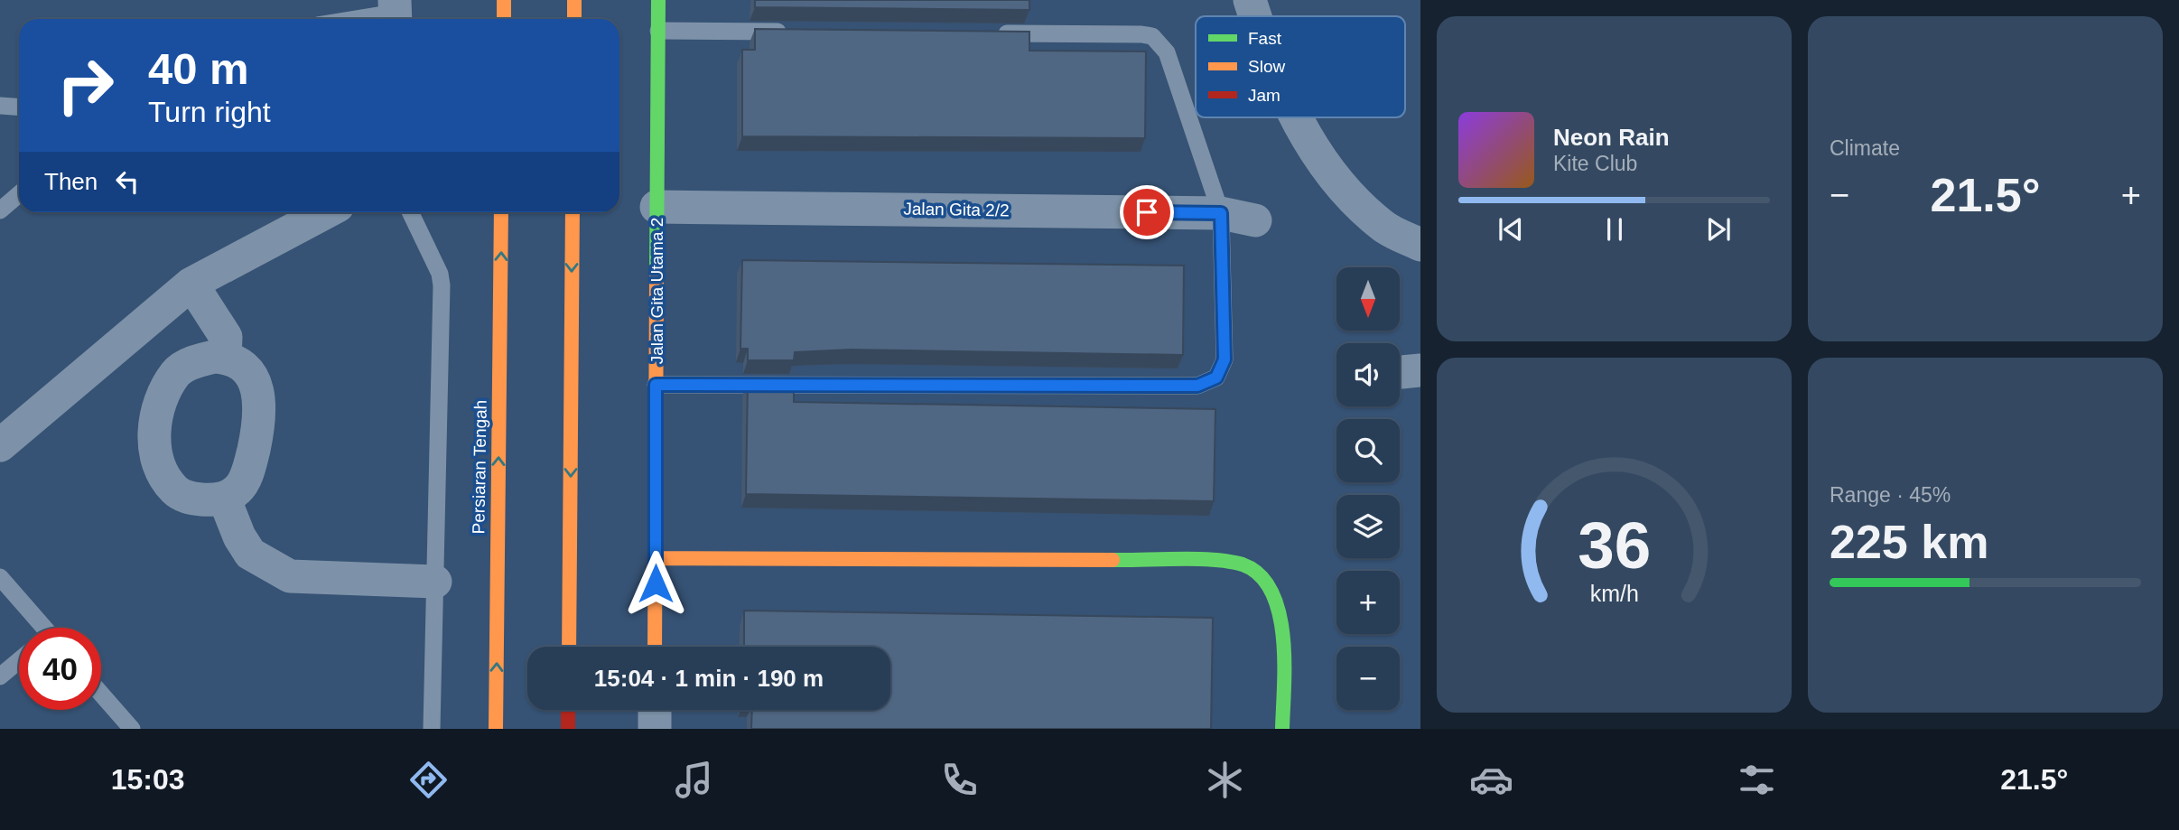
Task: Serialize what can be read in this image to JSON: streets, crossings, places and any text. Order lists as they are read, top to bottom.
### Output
{
  "streets": {
    "street": ["Jalan Gita 2/2", "Jalan Gita Utama 2", "Persiaran Tengah"]
  },
  "crossings": [
    ["Jalan Gita 2/2", "Jalan Gita Utama 2"]
  ],
  "legend": ["Fast", "Slow", "Jam"],
  "north": "bottom",
  "page": {
    "tile": [
      "Climate",
      ["Range · 45%", "225 km"]
    ],
    "turn": ["40 m", "Turn right"],
    "song": ["Neon Rain", "Kite Club"],
    "then": "Then",
    "heat": ["−", "21.5°", "+"],
    "map_buttons": ["+", "−"],
    "limit": "40",
    "trip": "15:04 · 1 min · 190 m",
    "tabs": ["15:03", "21.5°"],
    "gauge": ["36", "km/h"]
  }
}
